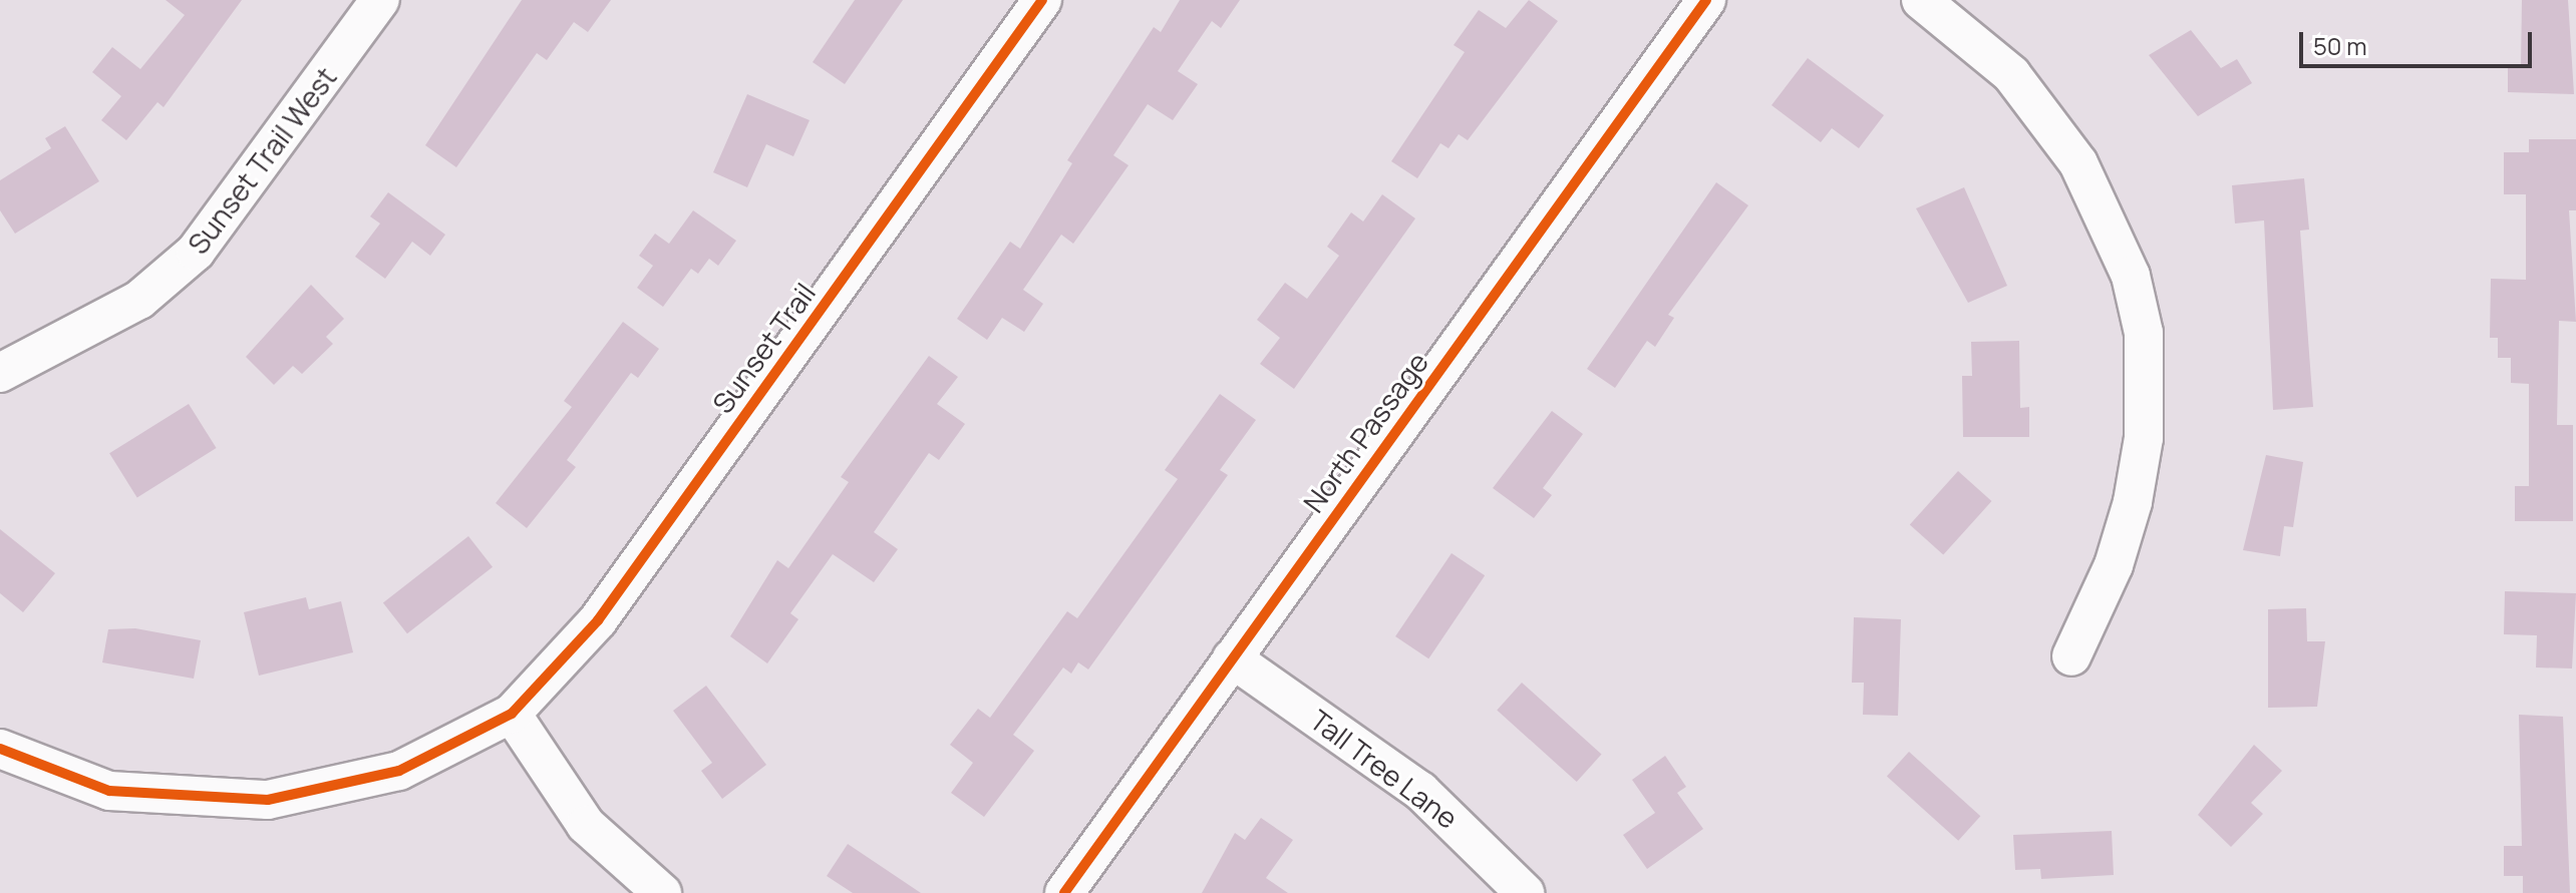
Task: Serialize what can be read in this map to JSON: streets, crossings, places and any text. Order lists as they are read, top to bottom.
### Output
{
  "streets": {
    "street": [
      "Sunset Trail West",
      "Sunset Trail",
      "North Passage",
      "Tall Tree Lane"
    ]
  },
  "crossings": [
    ["North Passage", "Tall Tree Lane"]
  ],
  "scale_bar": "50 m"
}
